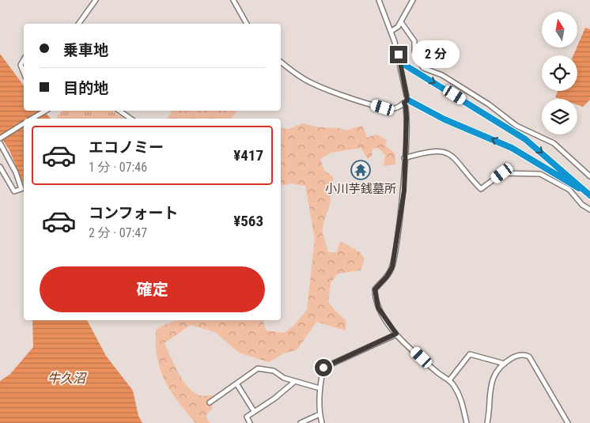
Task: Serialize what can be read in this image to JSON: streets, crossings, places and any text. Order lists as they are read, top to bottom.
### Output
{
  "water": ["牛久沼"],
  "places": {
    "temple": ["小川芋銭墓所"]
  },
  "north": "top",
  "page": {
    "banner": ["乗車地", "目的地"],
    "bubble": "2 分",
    "list": [
      {
        "name": "エコノミー",
        "note": "1 分 · 07:46",
        "value": "¥417"
      },
      {
        "name": "コンフォート",
        "note": "2 分 · 07:47",
        "value": "¥563"
      }
    ],
    "buttons": "確定"
  }
}
